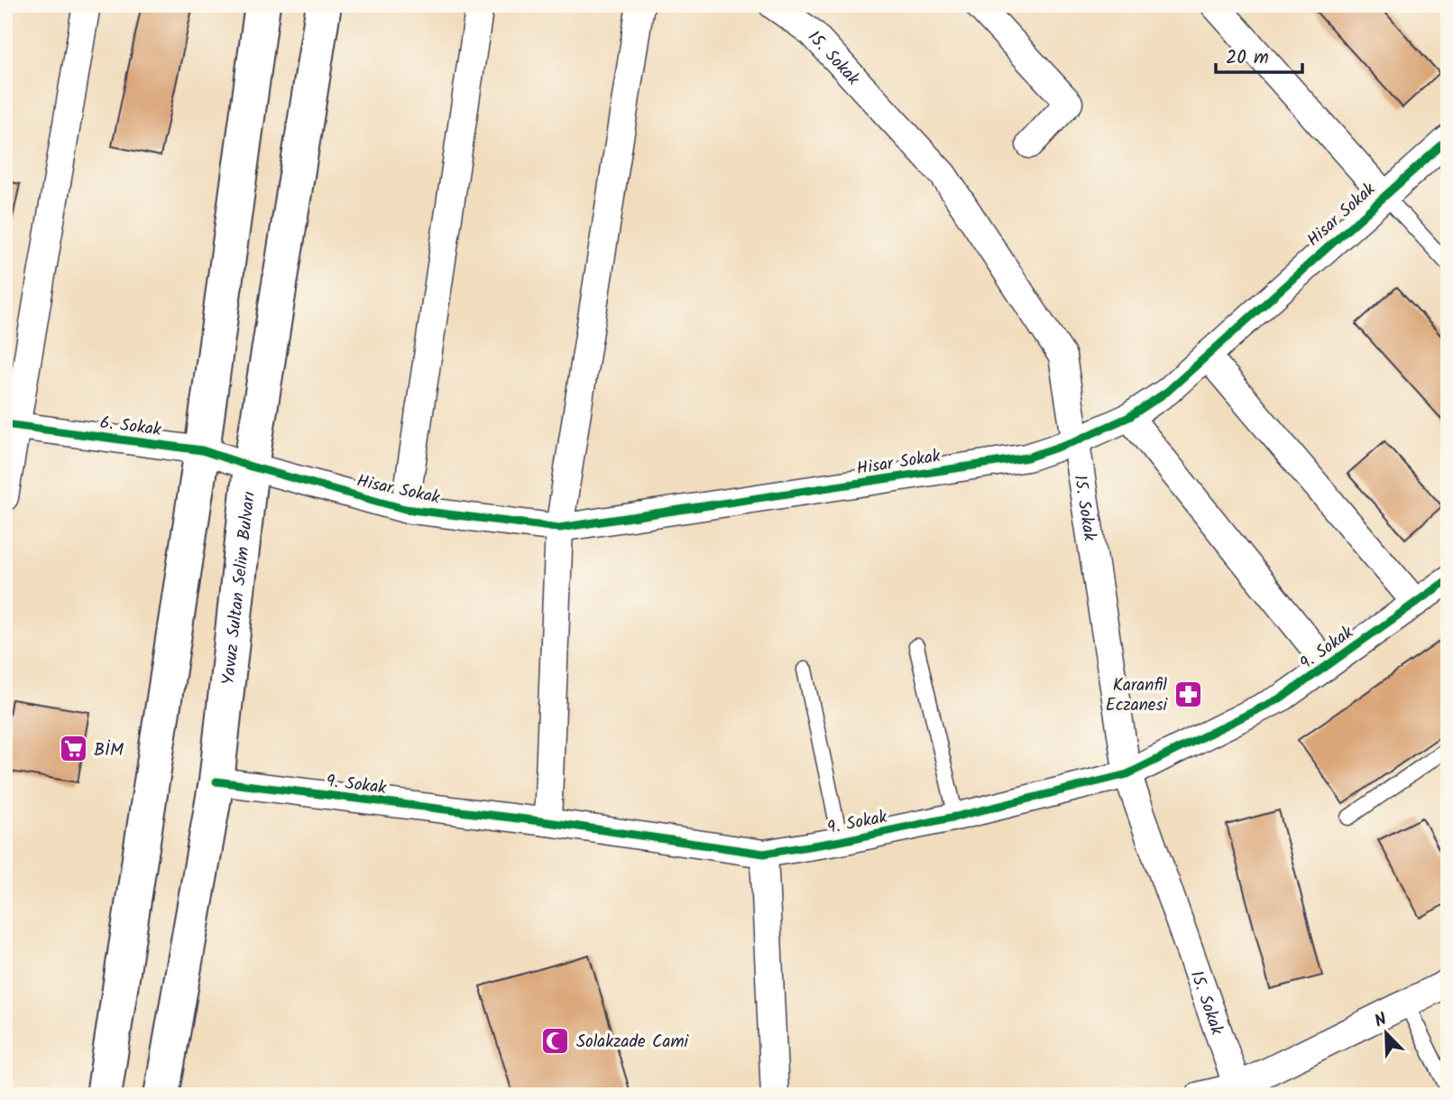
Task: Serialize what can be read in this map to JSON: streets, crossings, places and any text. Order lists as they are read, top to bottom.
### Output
{
  "streets": {
    "main road": ["Yavuz Sultan Selim Bulvarı"],
    "street": [
      "15. Sokak",
      "Hisar Sokak",
      "6. Sokak",
      "9. Sokak"
    ]
  },
  "crossings": [
    ["15. Sokak", "Hisar Sokak"],
    ["15. Sokak", "9. Sokak"],
    ["Hisar Sokak", "6. Sokak"],
    ["Hisar Sokak", "Yavuz Sultan Selim Bulvarı"],
    ["6. Sokak", "Yavuz Sultan Selim Bulvarı"],
    ["Yavuz Sultan Selim Bulvarı", "9. Sokak"]
  ],
  "places": {
    "pharmacy": ["Karanfil Eczanesi"],
    "supermarket": ["BİM"],
    "mosque": ["Solakzade Cami"]
  },
  "scale_bar": "20 m",
  "north": "top left"
}
